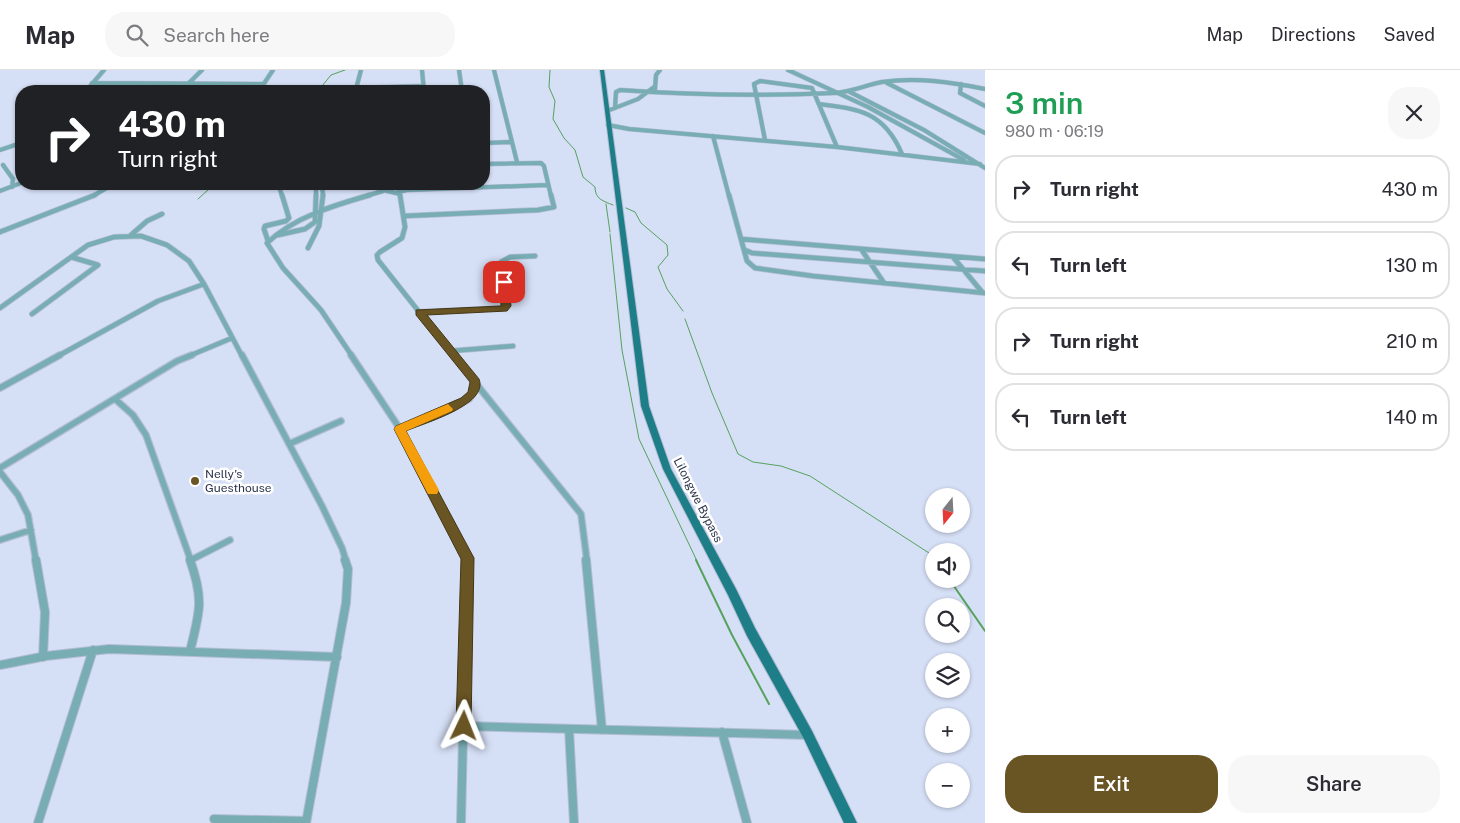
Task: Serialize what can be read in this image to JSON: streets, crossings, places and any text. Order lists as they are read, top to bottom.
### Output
{
  "streets": {
    "main road": ["Lilongwe Bypass"]
  },
  "places": ["Nelly's Guesthouse"],
  "north": "bottom",
  "page": {
    "header": "Map",
    "search": "Search here",
    "nav": ["Map", "Directions", "Saved"],
    "heading": ["3 min", "980 m · 06:19"],
    "turn": ["430 m", "Turn right"],
    "list": [
      {
        "name": "Turn right",
        "value": "430 m"
      },
      {
        "name": "Turn left",
        "value": "130 m"
      },
      {
        "name": "Turn right",
        "value": "210 m"
      },
      {
        "name": "Turn left",
        "value": "140 m"
      }
    ],
    "map_buttons": ["+", "−"],
    "buttons": ["Exit", "Share"]
  }
}
